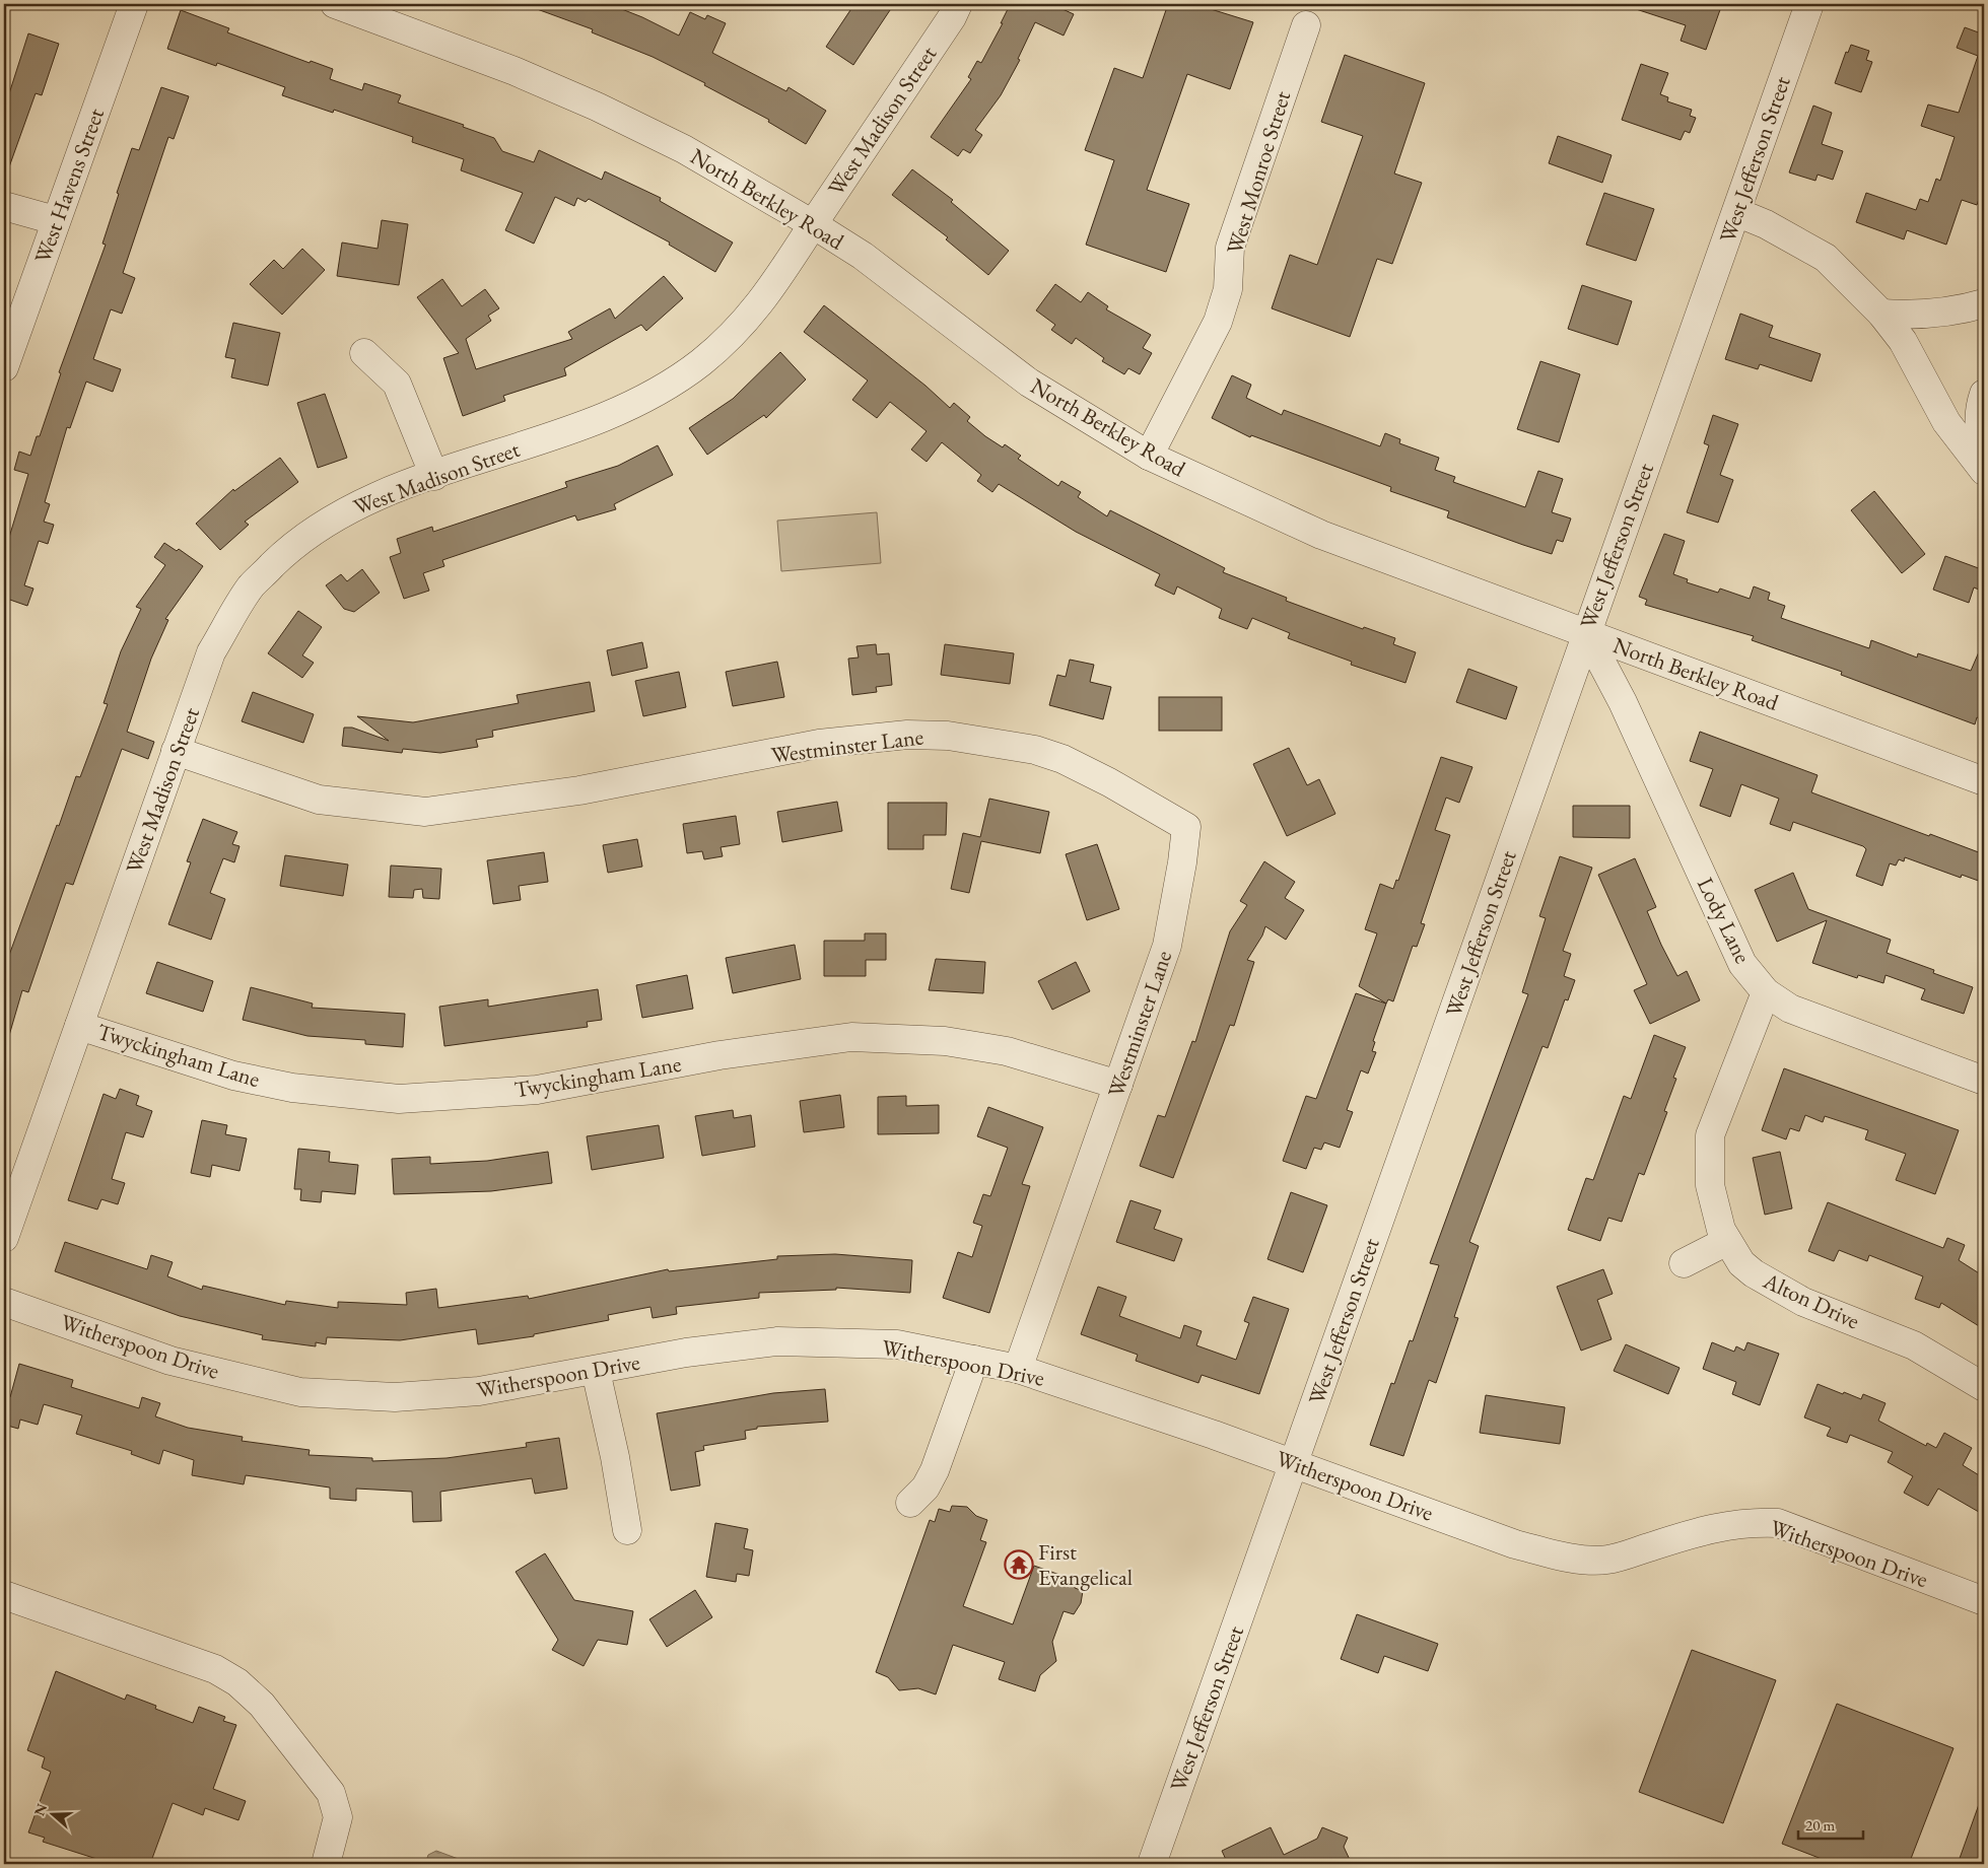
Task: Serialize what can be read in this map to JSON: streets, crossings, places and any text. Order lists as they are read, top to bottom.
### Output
{
  "streets": {
    "street": [
      "West Madison Street",
      "West Jefferson Street",
      "West Monroe Street",
      "West Havens Street",
      "North Berkley Road",
      "Westminster Lane",
      "Lody Lane",
      "Twyckingham Lane",
      "Alton Drive",
      "Witherspoon Drive"
    ]
  },
  "crossings": [
    ["West Madison Street", "North Berkley Road"],
    ["West Madison Street", "Westminster Lane"],
    ["West Madison Street", "Twyckingham Lane"],
    ["West Jefferson Street", "North Berkley Road"],
    ["West Jefferson Street", "Lody Lane"],
    ["West Jefferson Street", "Witherspoon Drive"],
    ["West Monroe Street", "North Berkley Road"],
    ["North Berkley Road", "Lody Lane"],
    ["Westminster Lane", "Twyckingham Lane"],
    ["Westminster Lane", "Witherspoon Drive"],
    ["Lody Lane", "Alton Drive"]
  ],
  "places": {
    "temple": ["First Evangelical"]
  },
  "scale_bar": "20 m",
  "north": "left"
}
